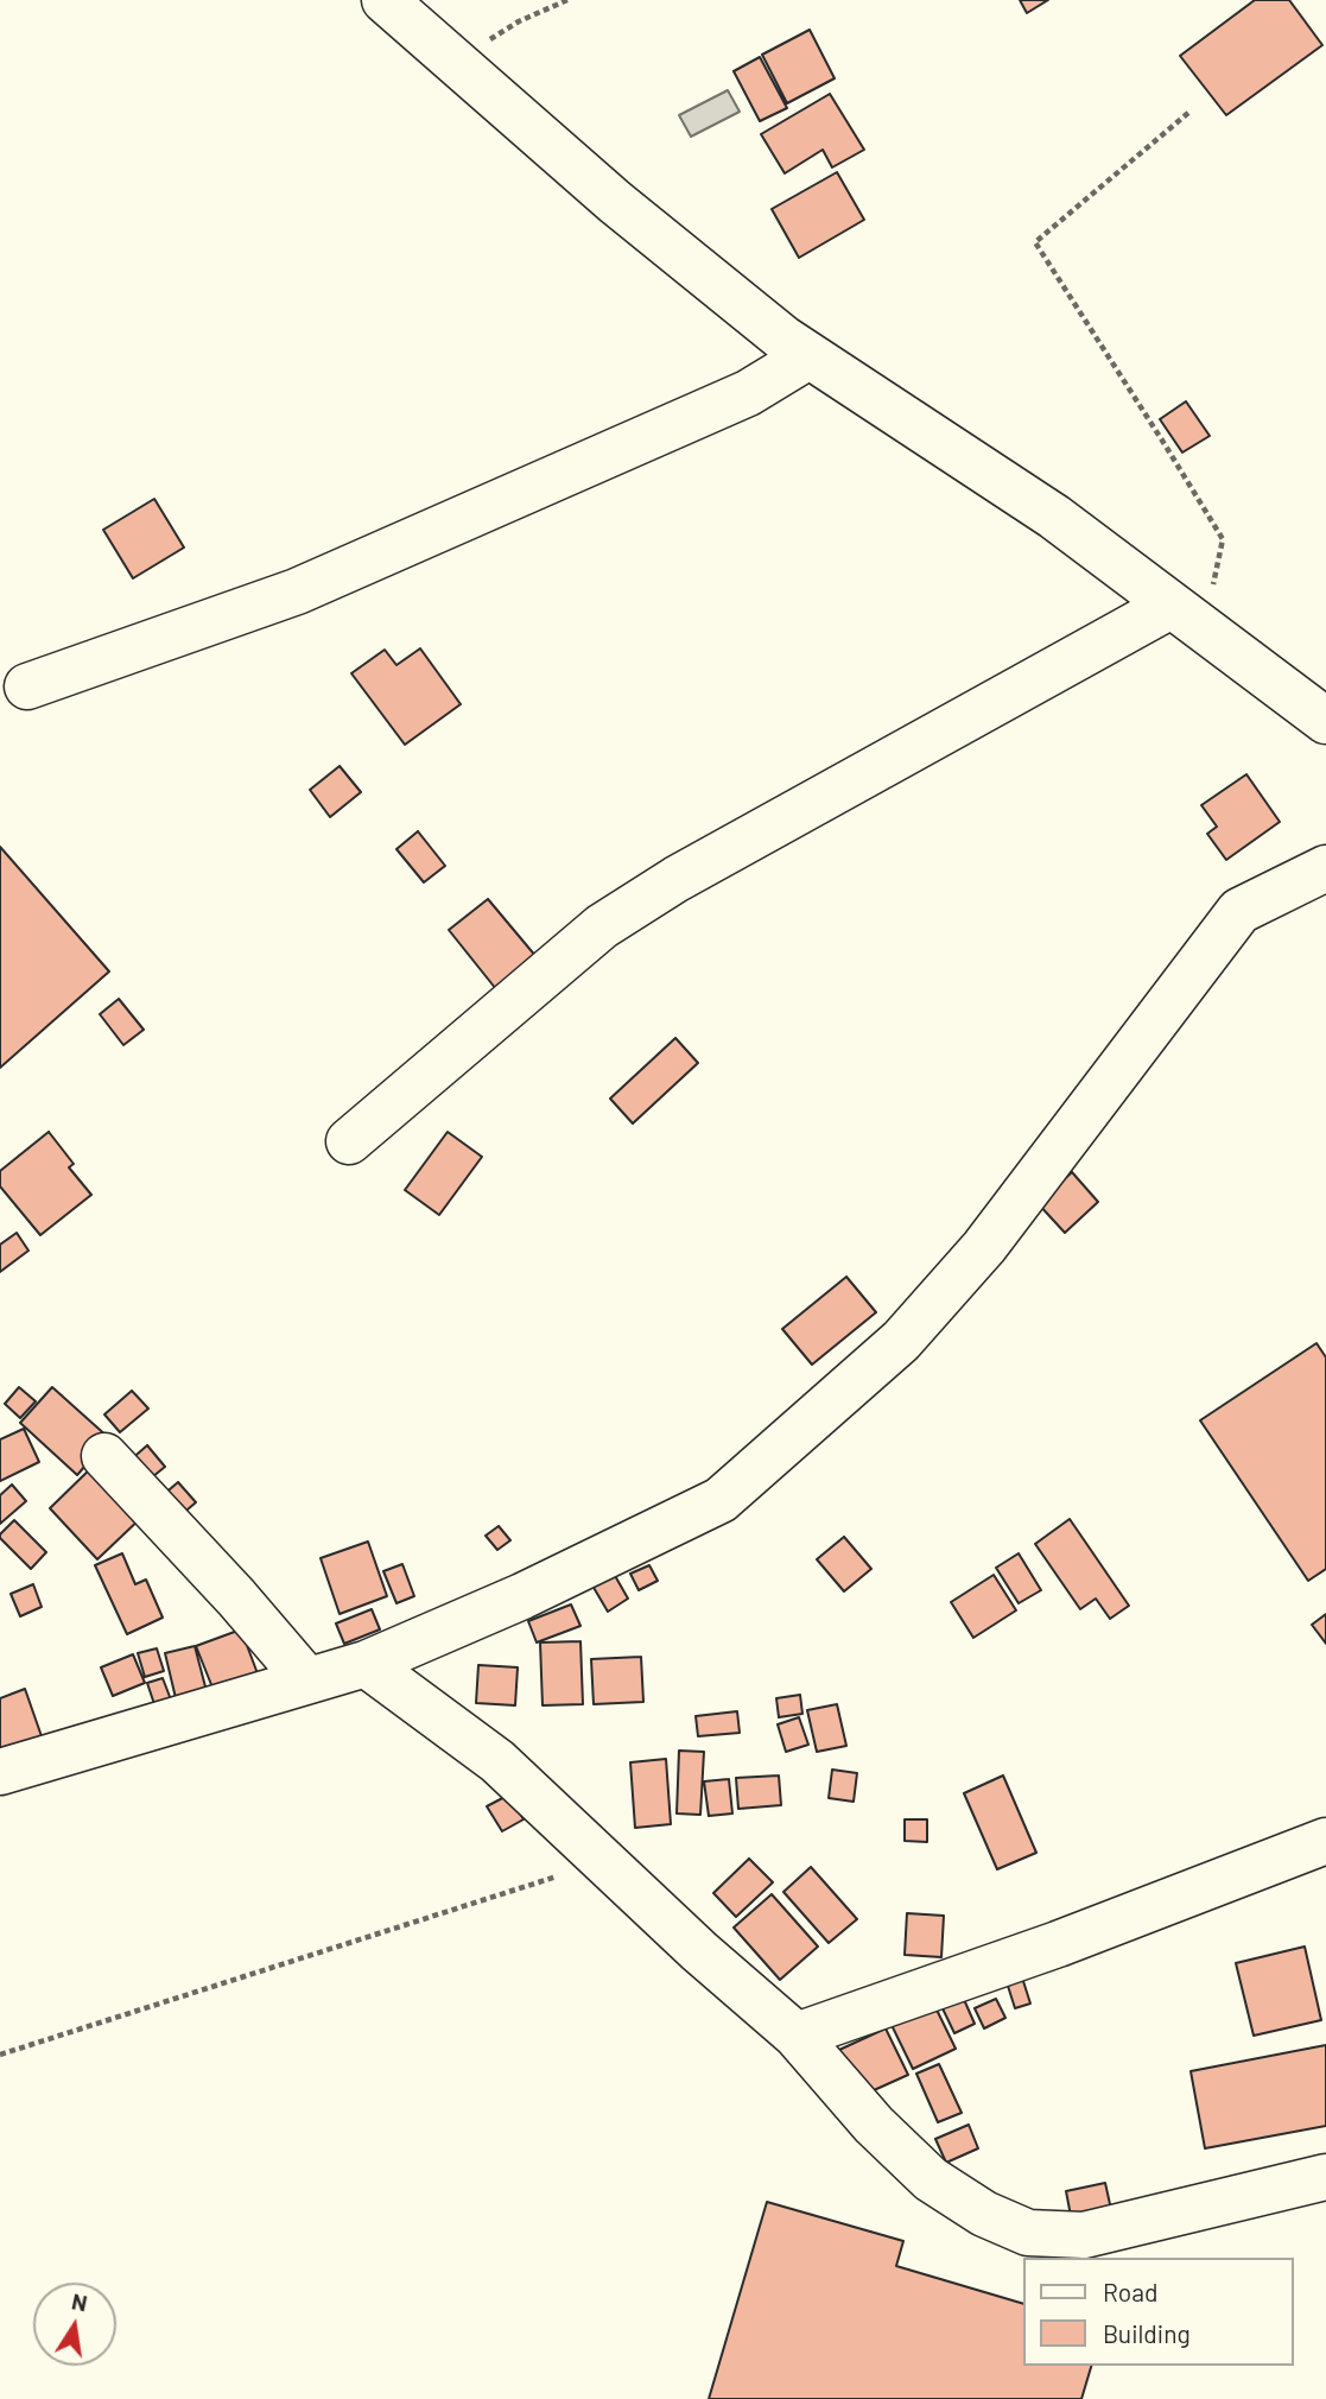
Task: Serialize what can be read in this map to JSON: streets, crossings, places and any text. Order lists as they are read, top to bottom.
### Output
{
  "legend": ["Road", "Building"],
  "north": "top"
}
